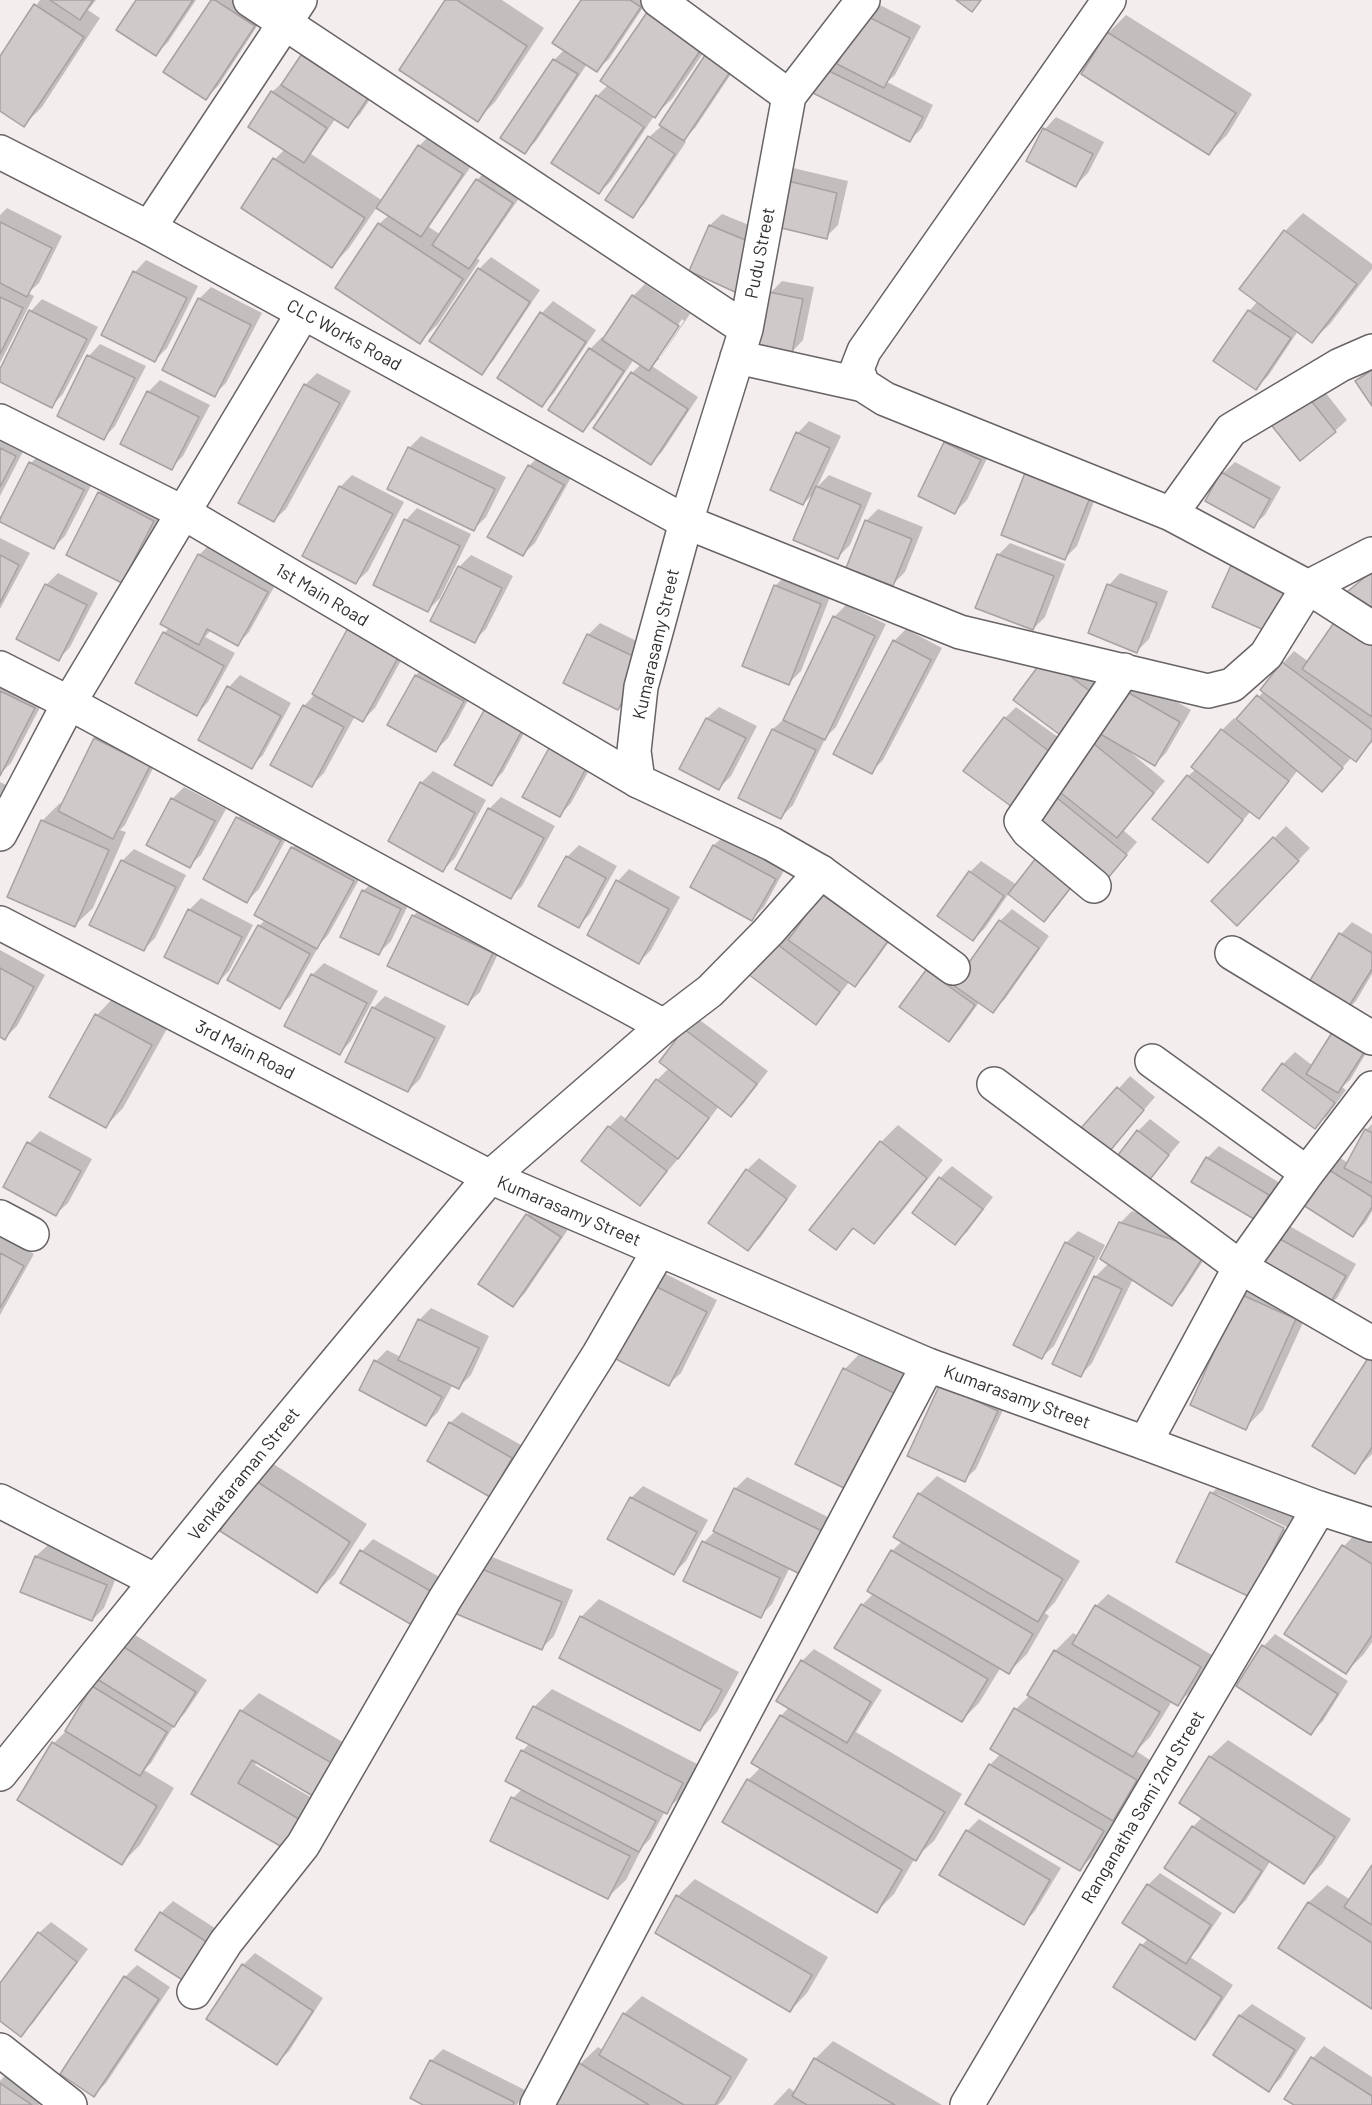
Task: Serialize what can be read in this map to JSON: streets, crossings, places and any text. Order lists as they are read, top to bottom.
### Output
{
  "streets": {
    "street": [
      "Pudu Street",
      "CLC Works Road",
      "1st Main Road",
      "Kumarasamy Street",
      "3rd Main Road",
      "Venkataraman Street",
      "Ranganatha Sami 2nd Street"
    ]
  },
  "crossings": [
    ["Pudu Street", "CLC Works Road"],
    ["Pudu Street", "Kumarasamy Street"],
    ["CLC Works Road", "Kumarasamy Street"],
    ["1st Main Road", "Kumarasamy Street"],
    ["Kumarasamy Street", "3rd Main Road"],
    ["Kumarasamy Street", "Venkataraman Street"],
    ["Kumarasamy Street", "Ranganatha Sami 2nd Street"],
    ["3rd Main Road", "Venkataraman Street"]
  ]
}
